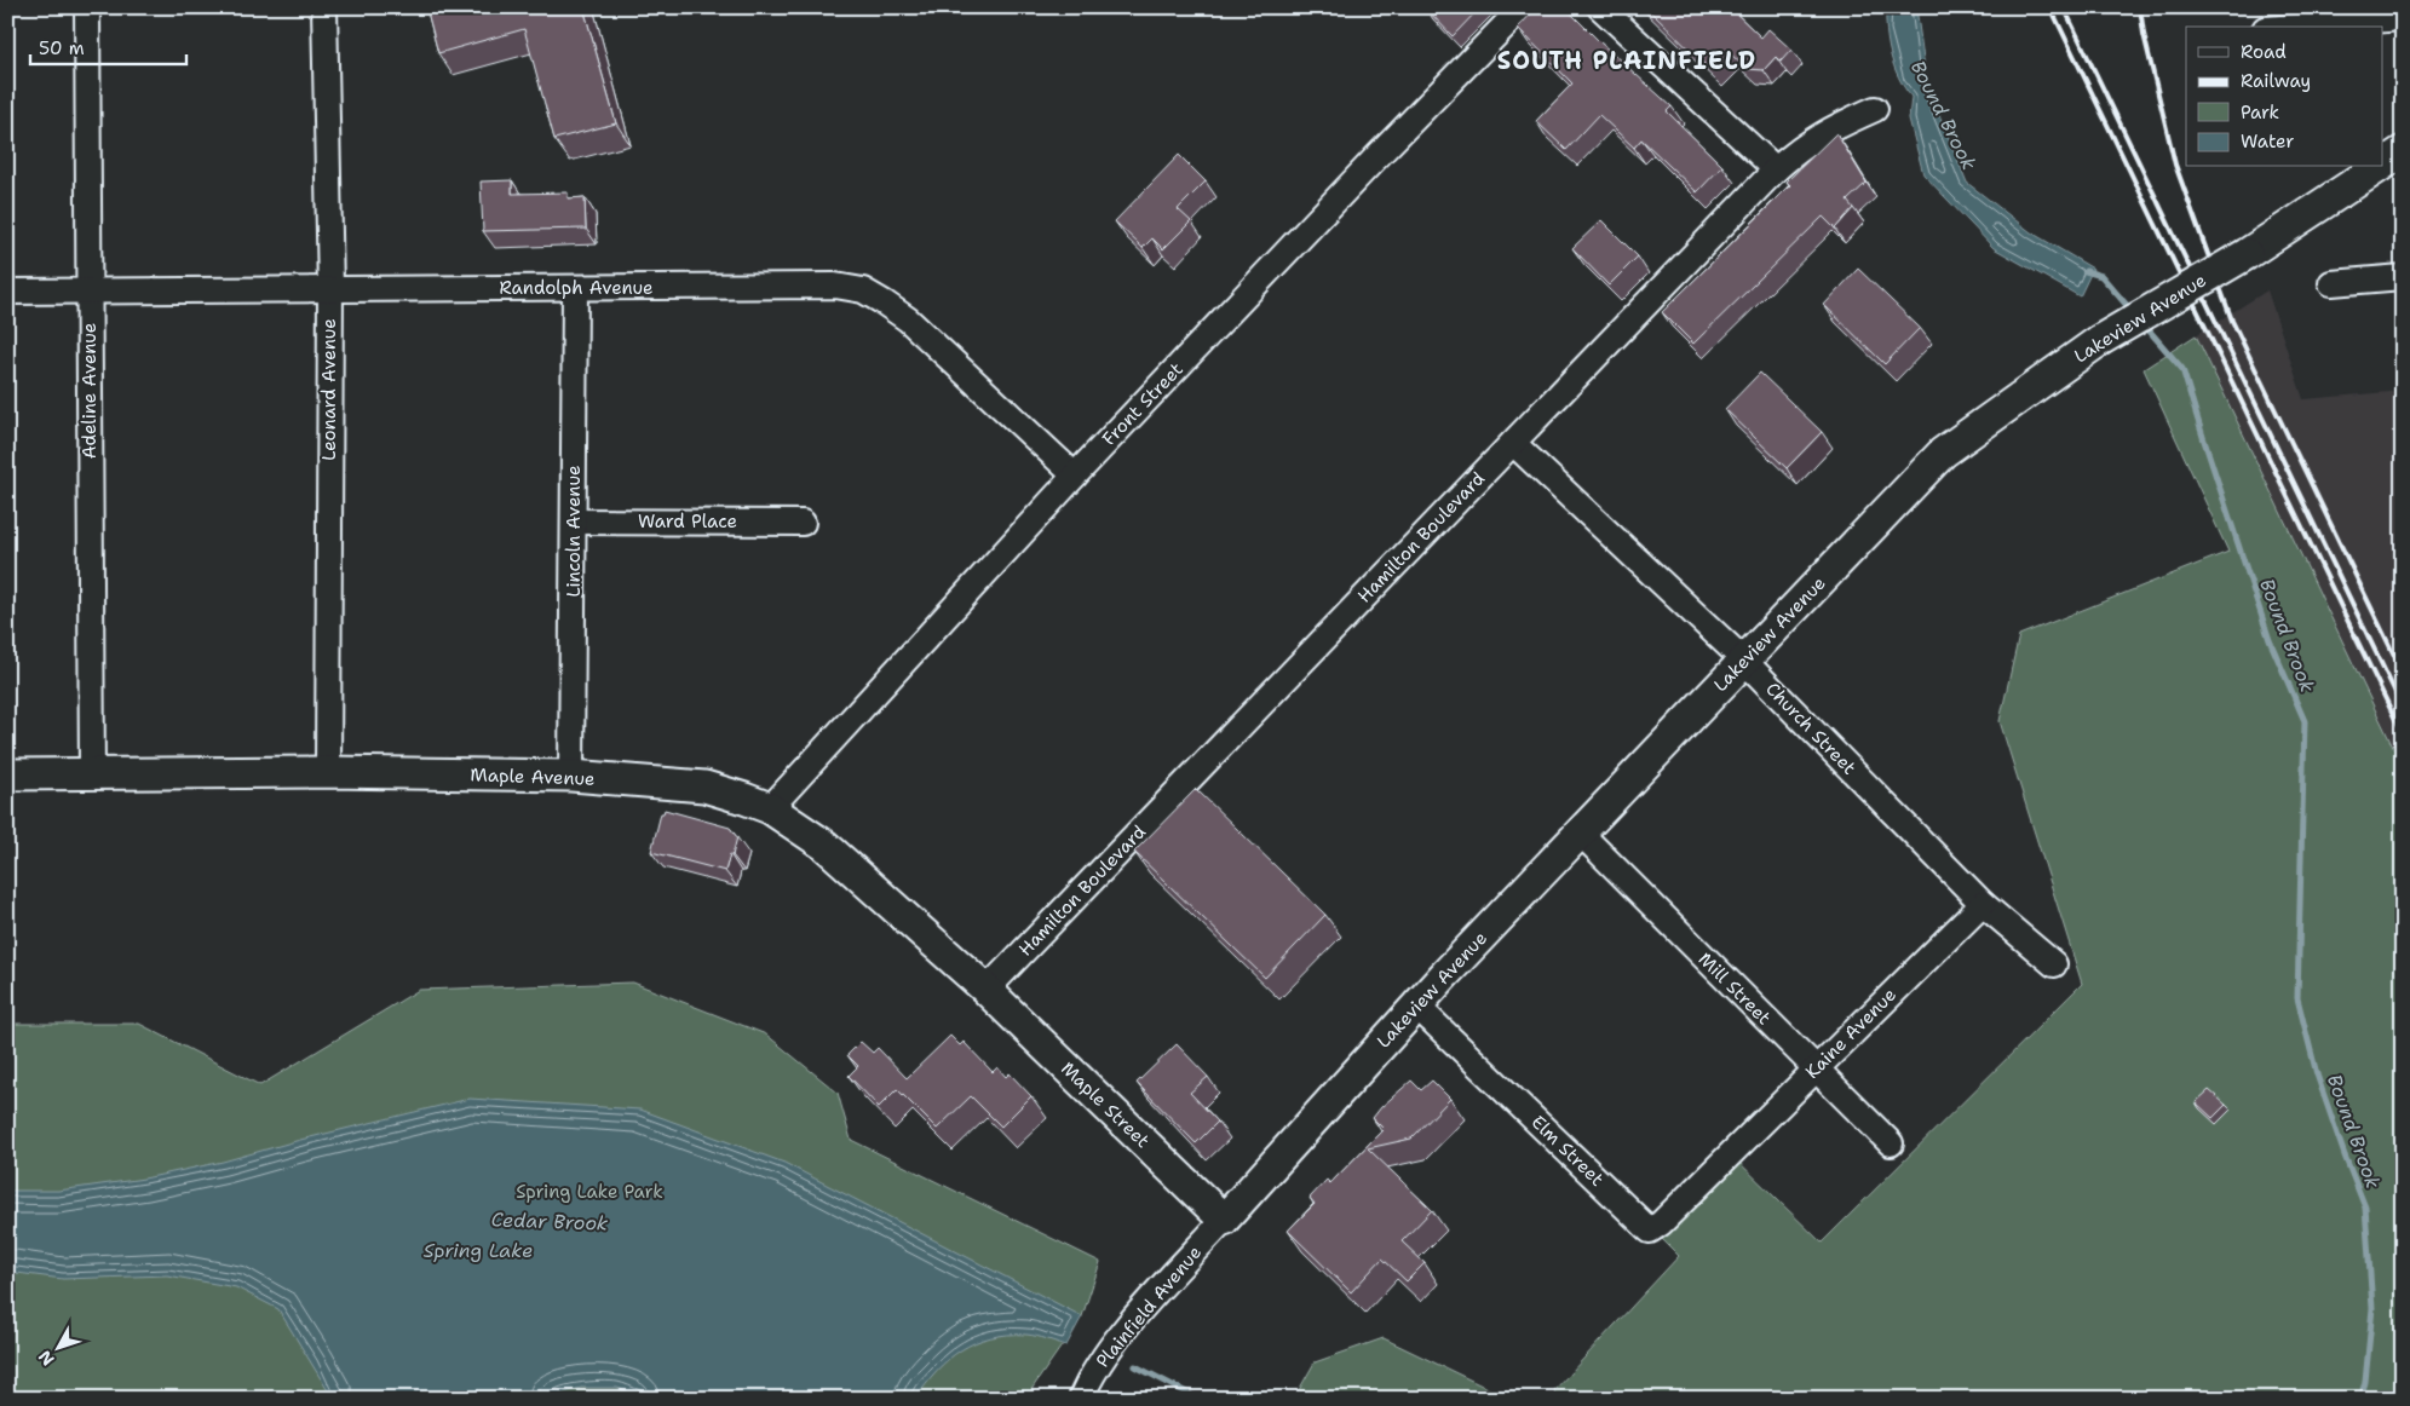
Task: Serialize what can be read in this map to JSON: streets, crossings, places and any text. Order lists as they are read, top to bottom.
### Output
{
  "streets": {
    "main road": ["Lakeview Avenue", "Maple Avenue", "Maple Street"],
    "street": [
      "Randolph Avenue",
      "Leonard Avenue",
      "Adeline Avenue",
      "Front Street",
      "Ward Place",
      "Lincoln Avenue",
      "Hamilton Boulevard",
      "Church Street",
      "Mill Street",
      "Kaine Avenue",
      "Elm Street",
      "Plainfield Avenue"
    ]
  },
  "crossings": [
    ["Randolph Avenue", "Leonard Avenue"],
    ["Randolph Avenue", "Adeline Avenue"],
    ["Randolph Avenue", "Front Street"],
    ["Randolph Avenue", "Lincoln Avenue"],
    ["Lakeview Avenue", "Church Street"],
    ["Lakeview Avenue", "Mill Street"],
    ["Lakeview Avenue", "Maple Street"],
    ["Lakeview Avenue", "Elm Street"],
    ["Lakeview Avenue", "Plainfield Avenue"],
    ["Leonard Avenue", "Maple Avenue"],
    ["Adeline Avenue", "Maple Avenue"],
    ["Front Street", "Maple Avenue"],
    ["Ward Place", "Lincoln Avenue"],
    ["Lincoln Avenue", "Maple Avenue"],
    ["Hamilton Boulevard", "Church Street"],
    ["Hamilton Boulevard", "Maple Avenue"],
    ["Hamilton Boulevard", "Maple Street"],
    ["Church Street", "Kaine Avenue"],
    ["Maple Avenue", "Maple Street"],
    ["Mill Street", "Kaine Avenue"],
    ["Kaine Avenue", "Elm Street"],
    ["Maple Street", "Plainfield Avenue"]
  ],
  "districts": ["SOUTH PLAINFIELD"],
  "water": ["Bound Brook", "Cedar Brook", "Spring Lake"],
  "parks": ["Spring Lake Park"],
  "legend": [
    "Road",
    "Railway",
    "Park",
    "Water"
  ],
  "scale_bar": "50 m",
  "north": "bottom left"
}
